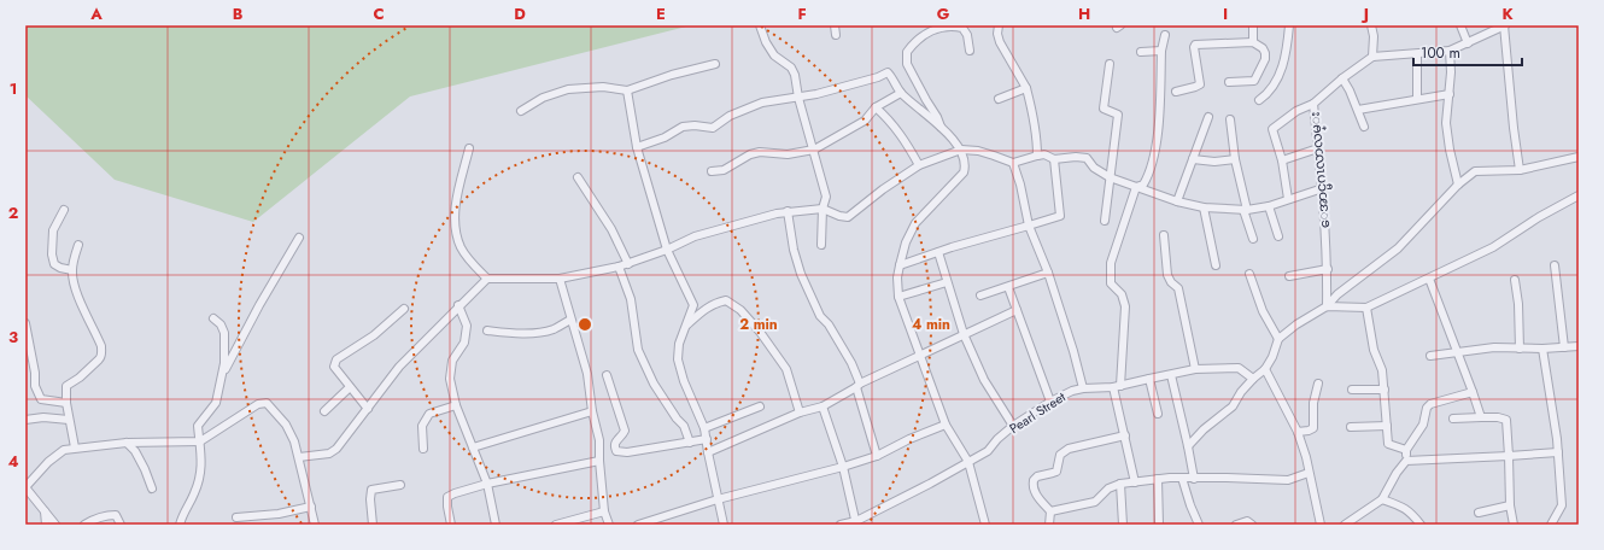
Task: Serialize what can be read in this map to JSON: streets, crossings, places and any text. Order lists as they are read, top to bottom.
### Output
{
  "streets": {
    "street": ["ေအာင္မဂၤလာလမ္း", "Pearl Street"]
  },
  "scale_bar": "100 m",
  "grid": {
    "columns": [
      "A",
      "B",
      "C",
      "D",
      "E",
      "F",
      "G",
      "H",
      "I",
      "J",
      "K"
    ],
    "rows": [
      "1",
      "2",
      "3",
      "4"
    ]
  },
  "rings": ["2 min", "4 min"]
}
